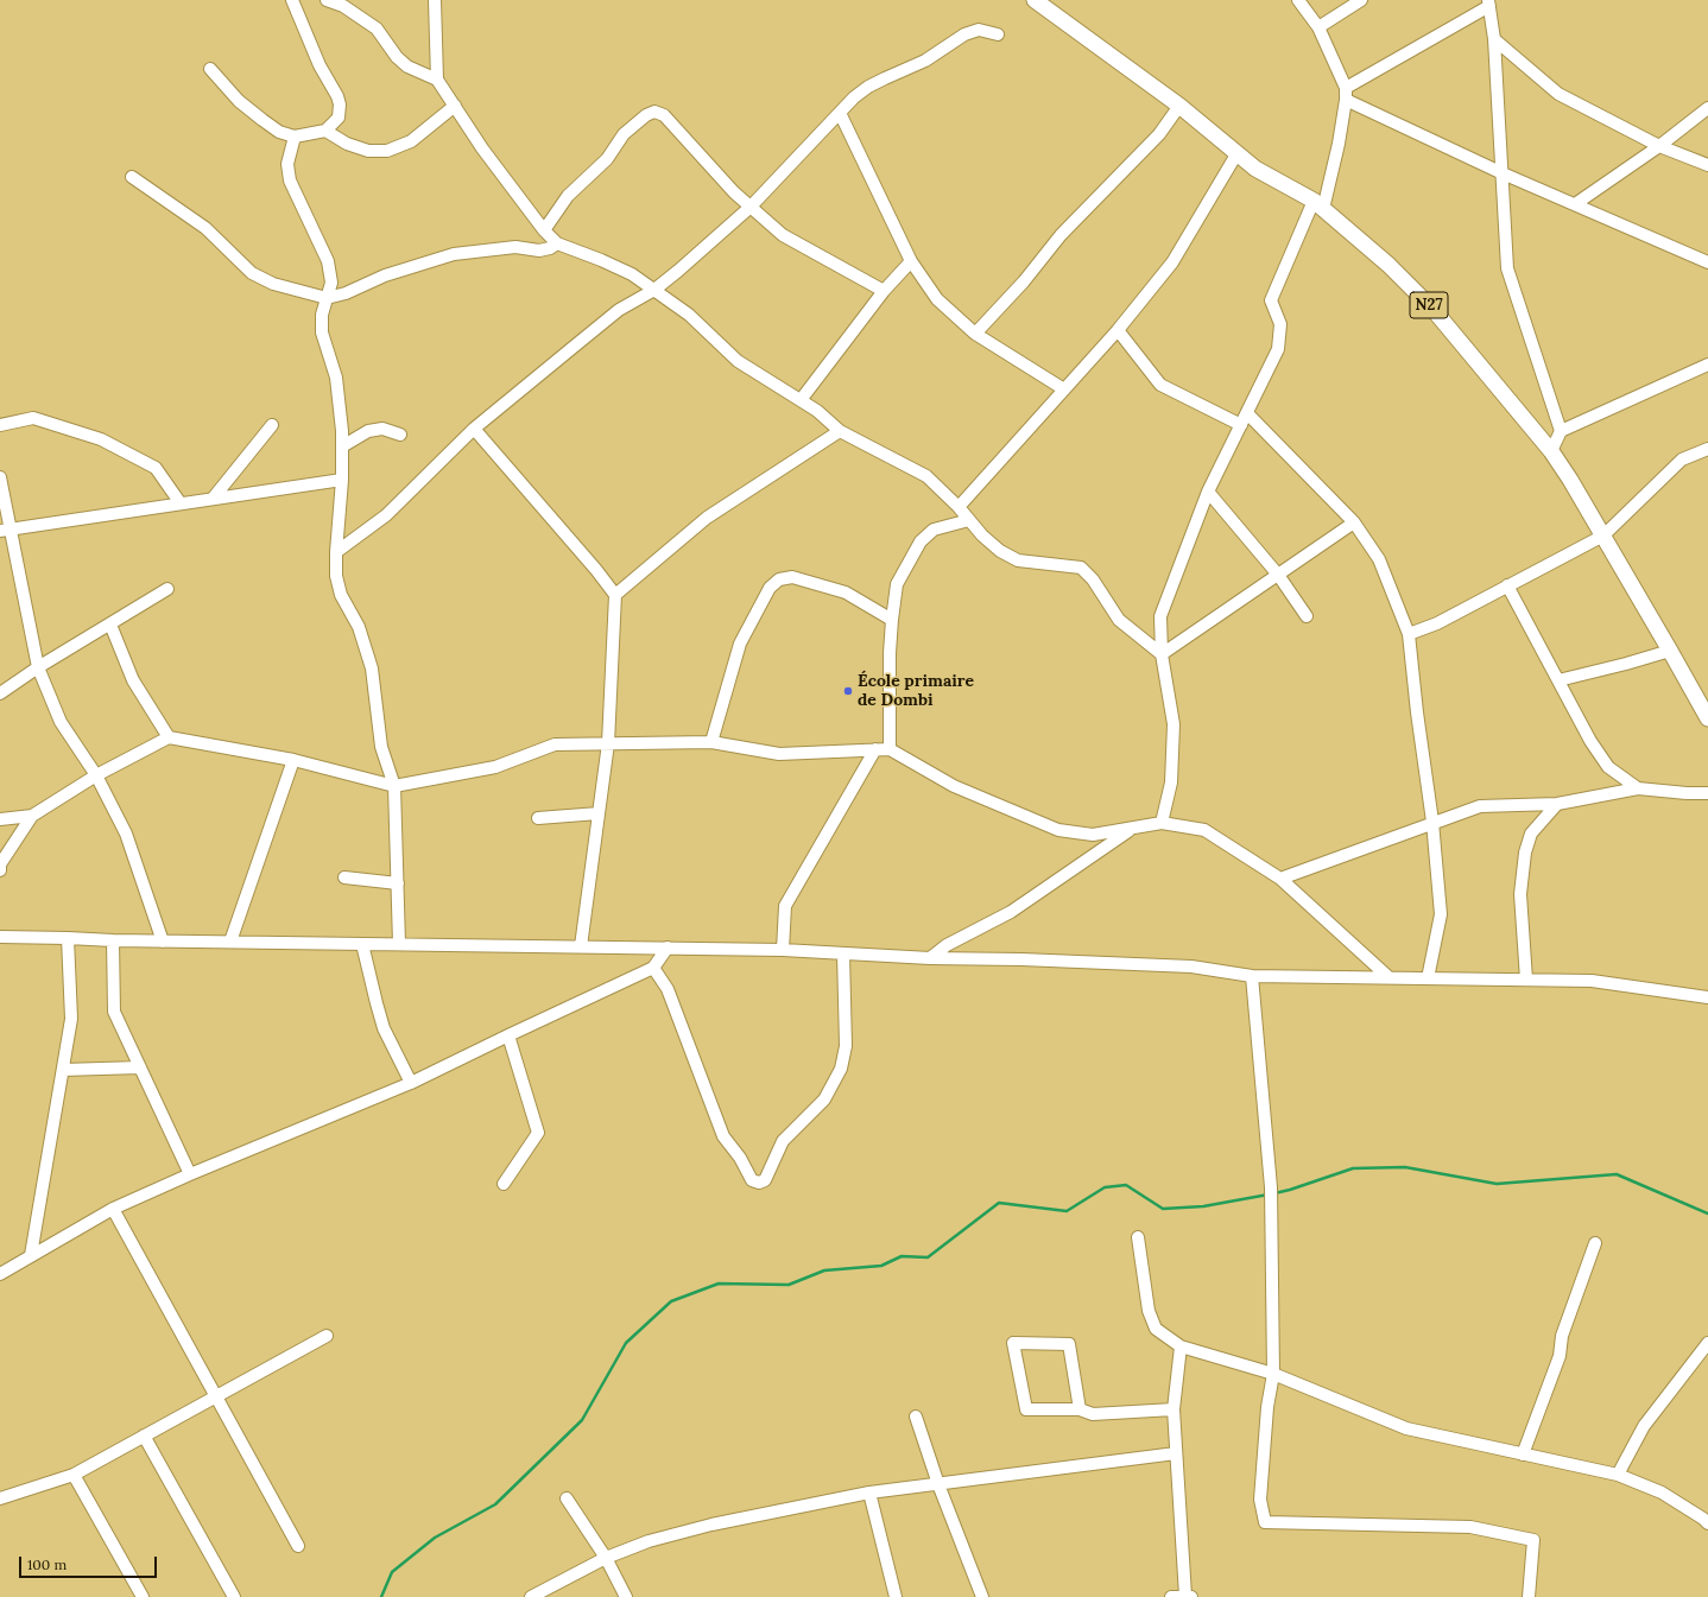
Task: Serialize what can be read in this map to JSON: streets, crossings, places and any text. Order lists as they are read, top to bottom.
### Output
{
  "streets": {
    "main road": ["N27"]
  },
  "places": ["École primaire de Dombi"],
  "scale_bar": "100 m"
}
